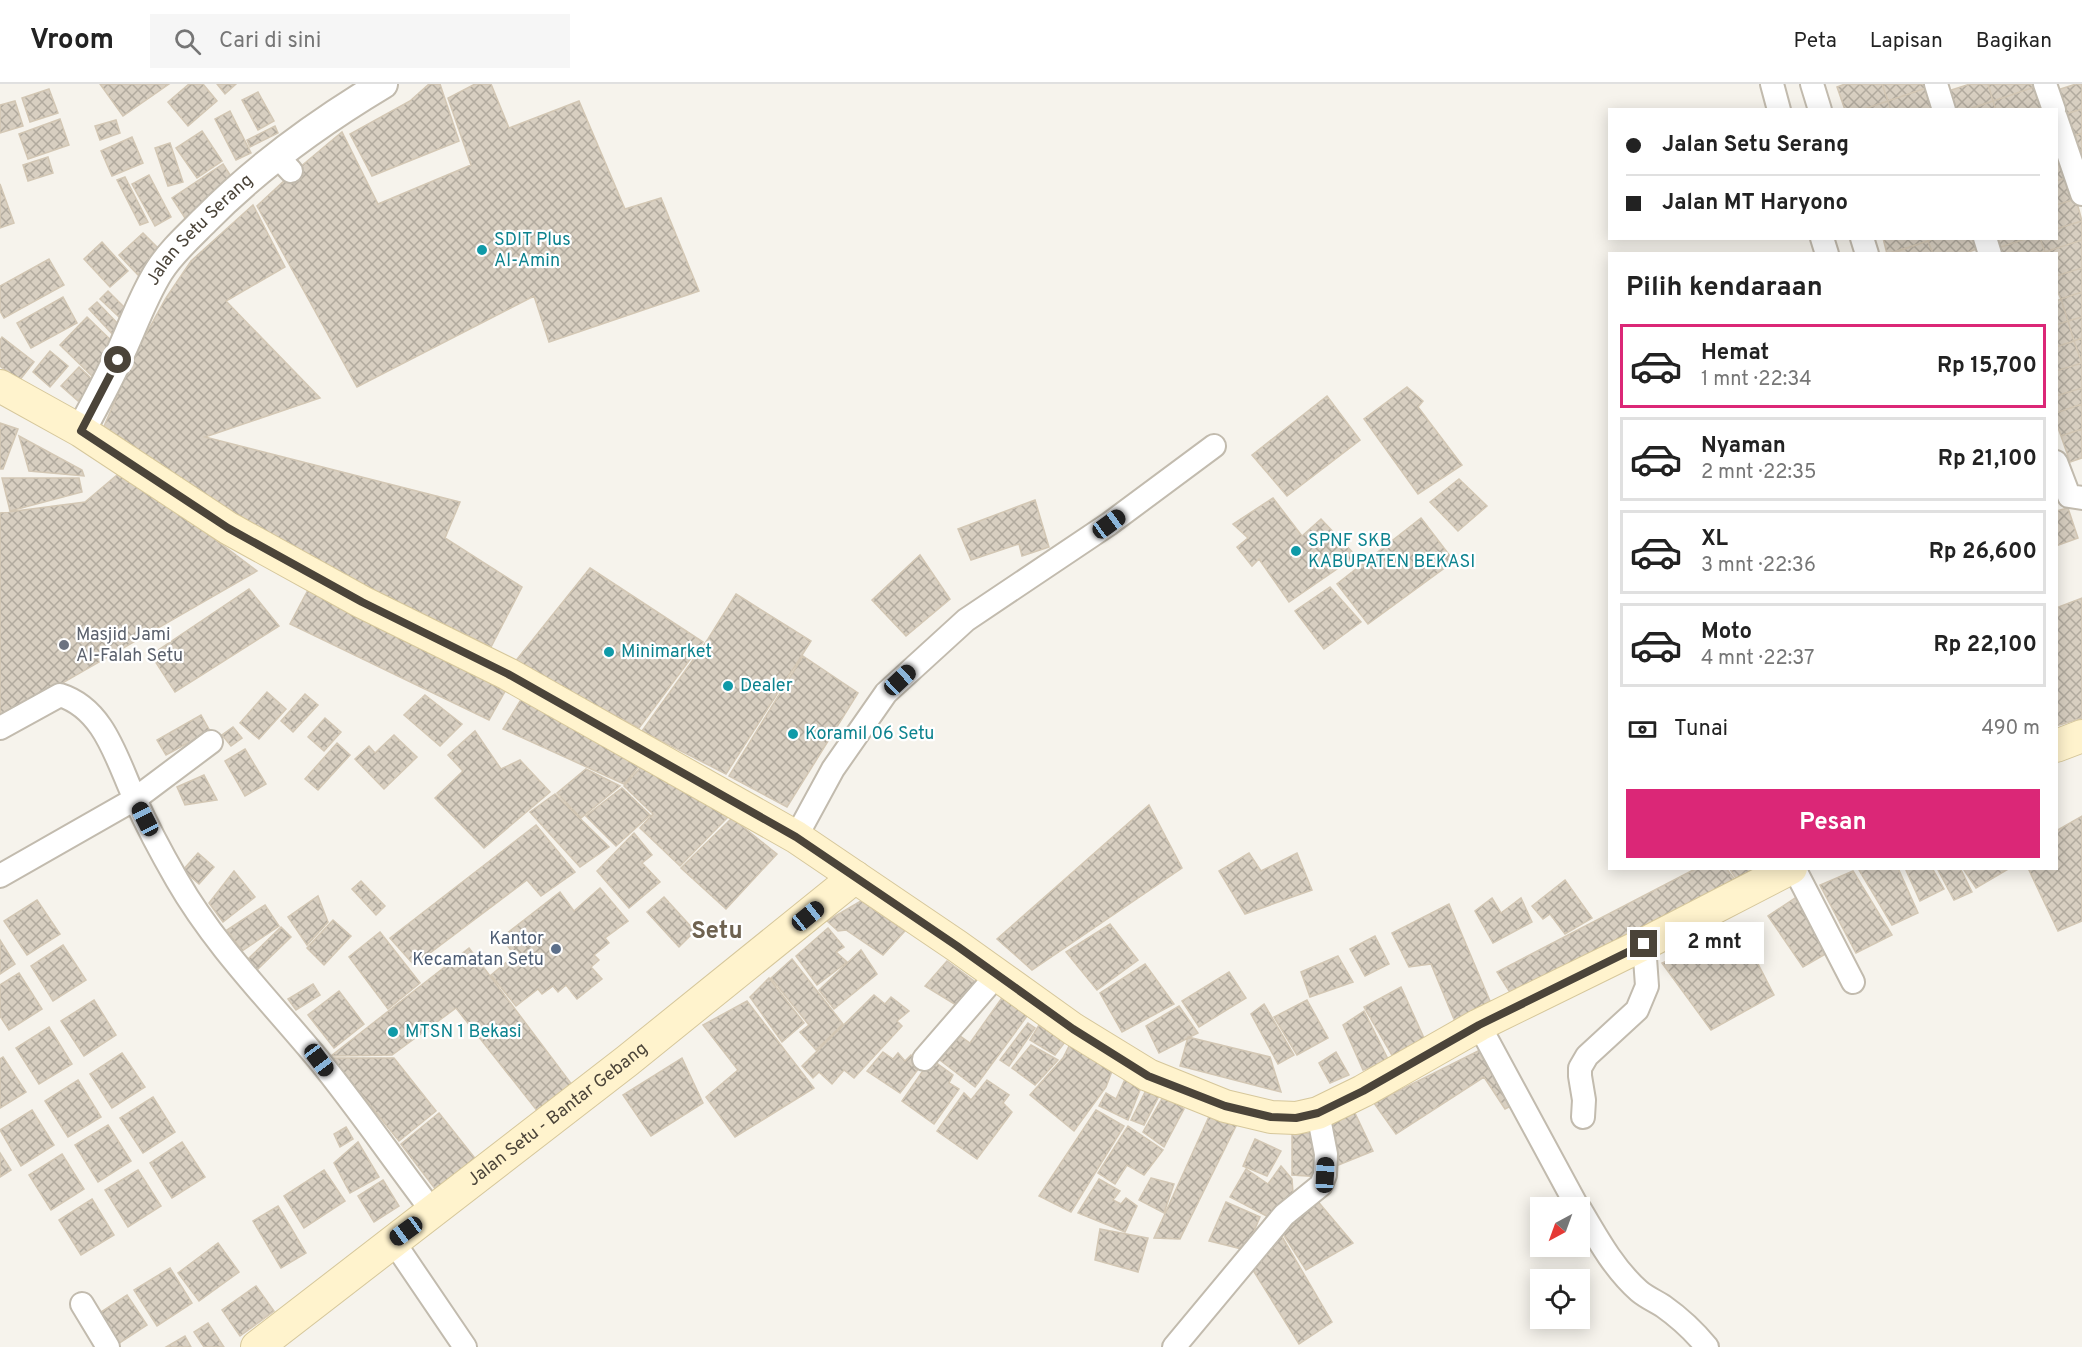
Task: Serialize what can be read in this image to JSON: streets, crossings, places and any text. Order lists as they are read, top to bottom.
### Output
{
  "streets": {
    "main road": ["Jalan Setu - Bantar Gebang"],
    "street": ["Jalan Setu Serang"]
  },
  "districts": ["Setu"],
  "places": [
    "SDIT Plus Al-Amin",
    "SPNF SKB KABUPATEN BEKASI",
    "Masjid Jami Al-Falah Setu",
    "Minimarket",
    "Dealer",
    "Koramil 06 Setu",
    "Kantor Kecamatan Setu",
    "MTSN 1 Bekasi"
  ],
  "north": "bottom left",
  "page": {
    "header": "Vroom",
    "search": "Cari di sini",
    "nav": ["Peta", "Lapisan", "Bagikan"],
    "banner": ["Jalan Setu Serang", "Jalan MT Haryono"],
    "heading": "Pilih kendaraan",
    "list": [
      {
        "name": "Hemat",
        "note": "1 mnt · 22:34",
        "value": "Rp 15,700"
      },
      {
        "name": "Nyaman",
        "note": "2 mnt · 22:35",
        "value": "Rp 21,100"
      },
      {
        "name": "XL",
        "note": "3 mnt · 22:36",
        "value": "Rp 26,600"
      },
      {
        "name": "Moto",
        "note": "4 mnt · 22:37",
        "value": "Rp 22,100"
      }
    ],
    "pay": ["Tunai", "490 m"],
    "buttons": "Pesan",
    "bubble": "2 mnt"
  }
}
